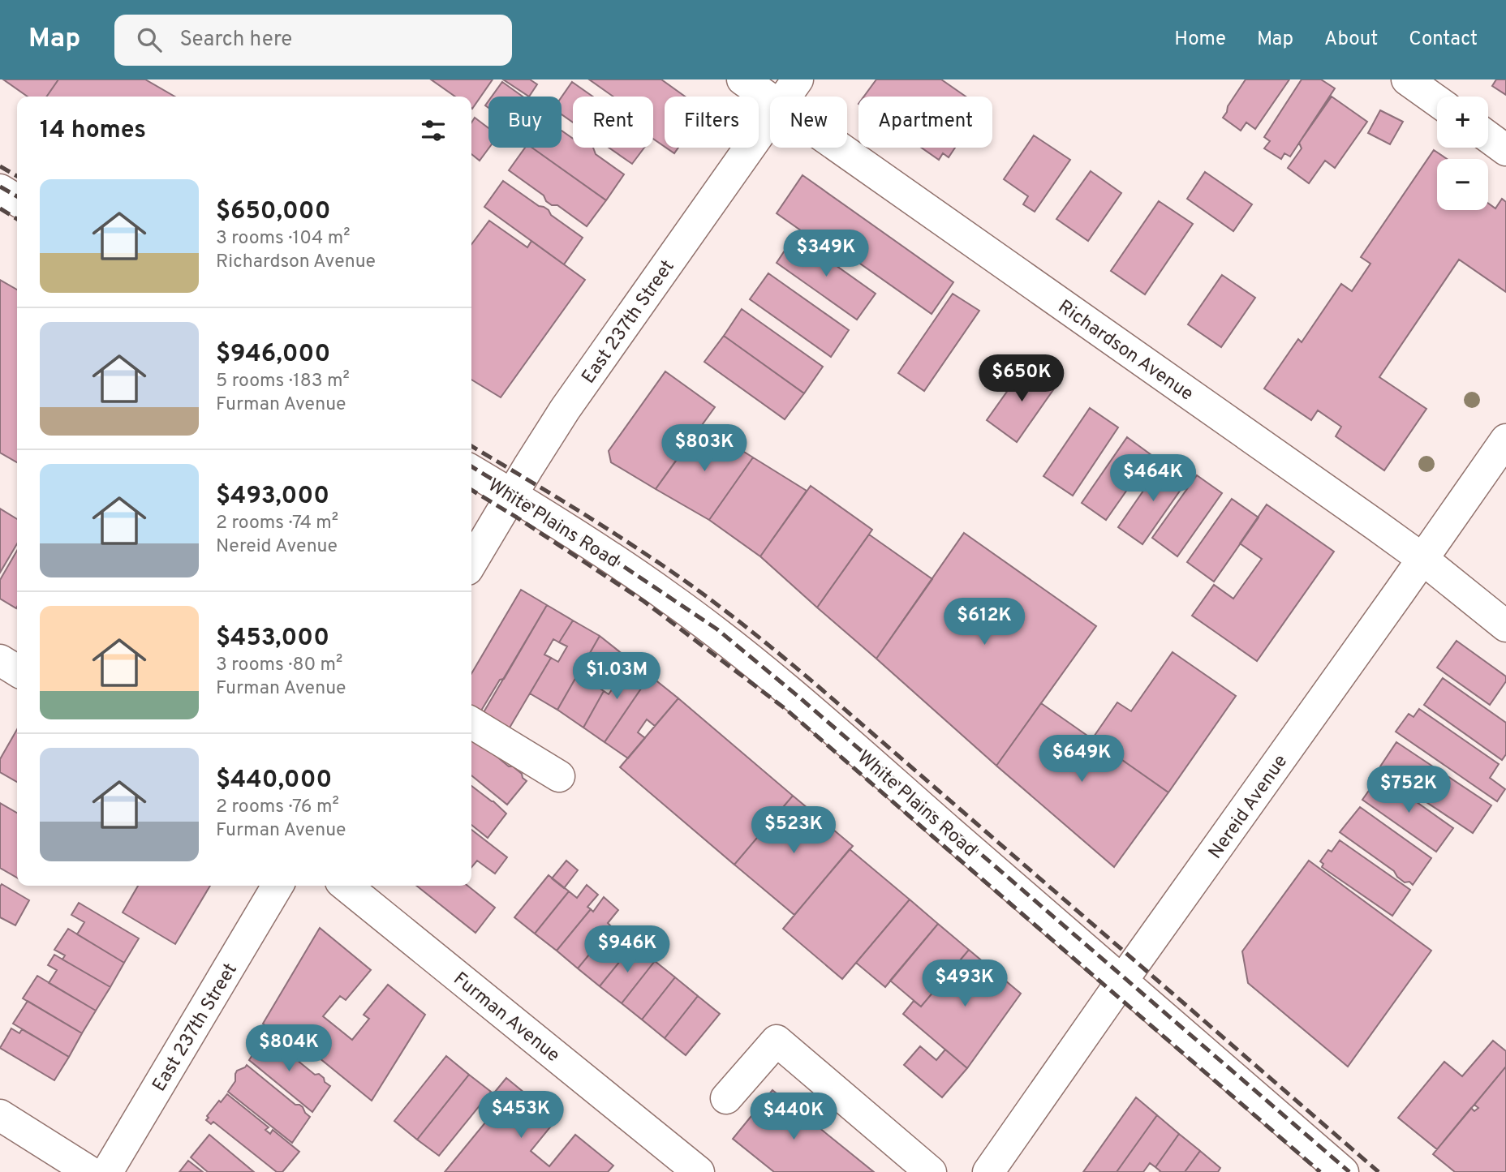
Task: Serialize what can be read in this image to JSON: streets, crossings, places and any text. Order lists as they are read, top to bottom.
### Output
{
  "streets": {
    "street": [
      "East 237th Street",
      "Richardson Avenue",
      "White Plains Road",
      "Nereid Avenue",
      "Furman Avenue"
    ]
  },
  "crossings": [
    ["East 237th Street", "White Plains Road"],
    ["Richardson Avenue", "Nereid Avenue"],
    ["White Plains Road", "Nereid Avenue"]
  ],
  "page": {
    "header": "Map",
    "search": "Search here",
    "nav": [
      "Home",
      "Map",
      "About",
      "Contact"
    ],
    "map_buttons": ["+", "−"],
    "chip": [
      "Buy",
      "Rent",
      "Filters",
      "New",
      "Apartment"
    ],
    "heading": "14 homes",
    "list": [
      {
        "name": "$650,000",
        "note": "3 rooms · 104 m² · Richardson Avenue"
      },
      {
        "name": "$946,000",
        "note": "5 rooms · 183 m² · Furman Avenue"
      },
      {
        "name": "$493,000",
        "note": "2 rooms · 74 m² · Nereid Avenue"
      },
      {
        "name": "$453,000",
        "note": "3 rooms · 80 m² · Furman Avenue"
      },
      {
        "name": "$440,000",
        "note": "2 rooms · 76 m² · Furman Avenue"
      }
    ],
    "price": [
      "$349K",
      "$650K",
      "$803K",
      "$464K",
      "$612K",
      "$1.03M",
      "$649K",
      "$752K",
      "$523K",
      "$946K",
      "$493K",
      "$804K",
      "$453K",
      "$440K"
    ]
  }
}
